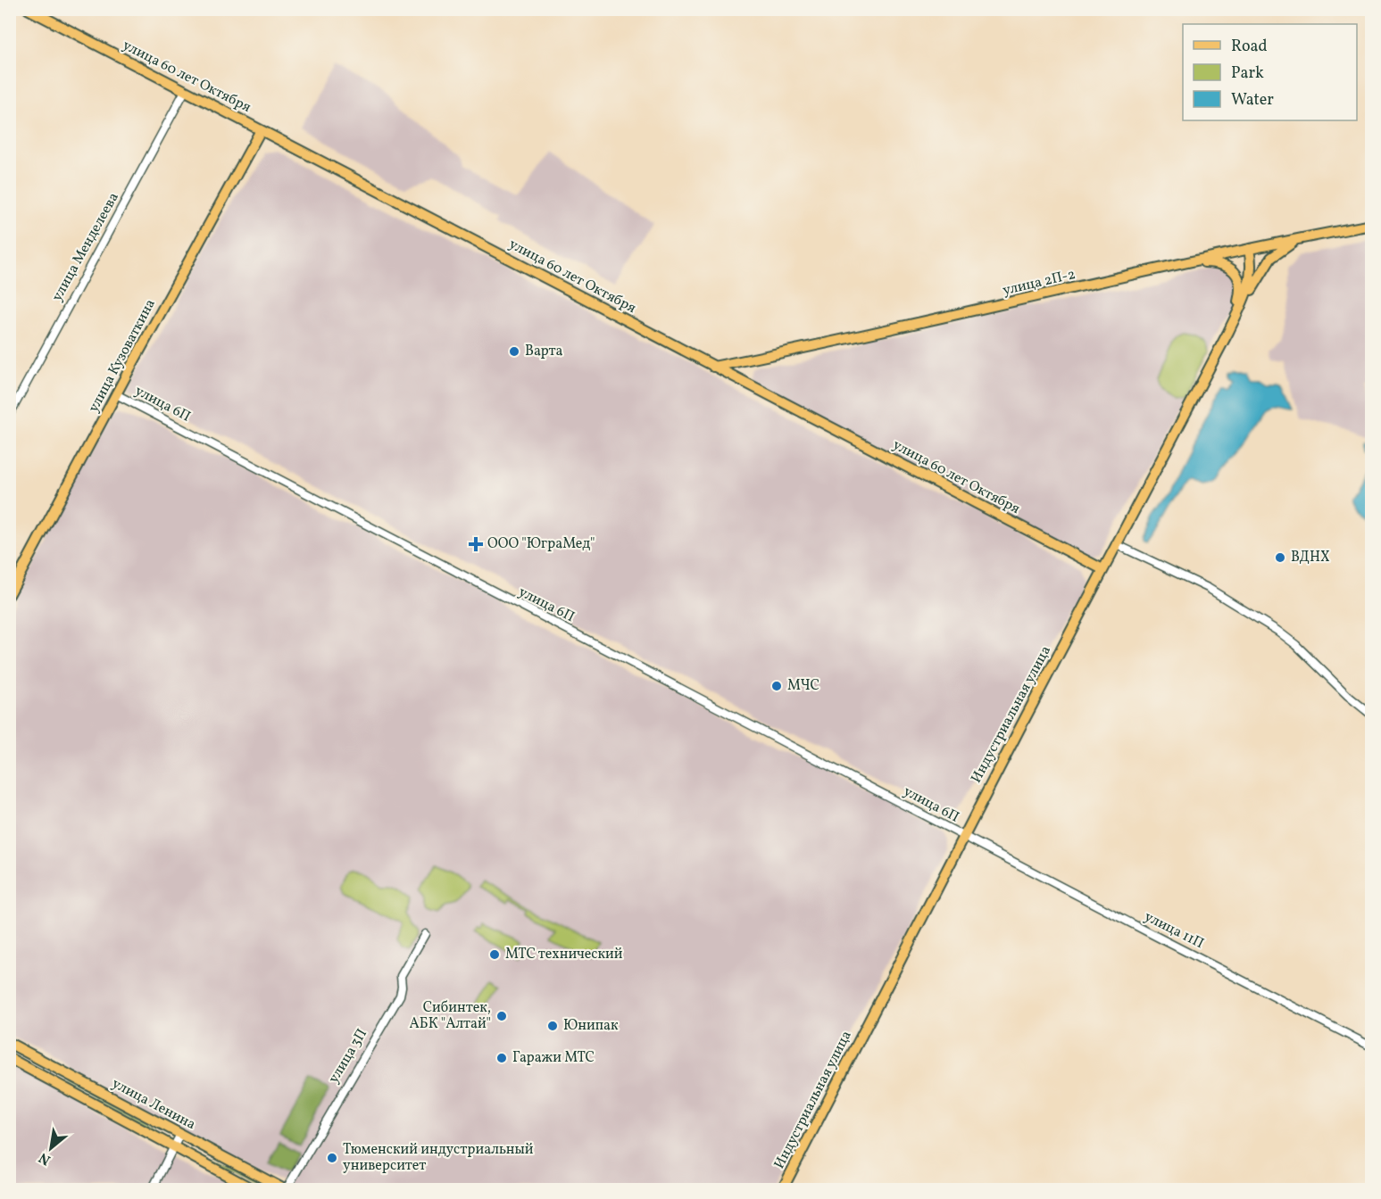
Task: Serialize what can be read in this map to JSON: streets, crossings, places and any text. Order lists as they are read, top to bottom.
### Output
{
  "streets": {
    "main road": [
      "улица 60 лет Октября",
      "улица 2П-2",
      "улица Кузоваткина",
      "Индустриальная улица",
      "улица Ленина"
    ],
    "street": [
      "улица Менделеева",
      "улица 6П",
      "улица 11П",
      "улица 3П"
    ]
  },
  "crossings": [
    ["улица 60 лет Октября", "улица Менделеева"],
    ["улица 60 лет Октября", "улица 2П-2"],
    ["улица 60 лет Октября", "улица Кузоваткина"],
    ["улица 60 лет Октября", "Индустриальная улица"],
    ["улица 2П-2", "Индустриальная улица"],
    ["улица Кузоваткина", "улица 6П"],
    ["улица 6П", "Индустриальная улица"],
    ["улица 6П", "улица 11П"],
    ["Индустриальная улица", "улица 11П"],
    ["улица 3П", "улица Ленина"]
  ],
  "places": {
    "other": [
      "Варта",
      "ВДНХ",
      "МЧС",
      "МТС технический",
      "Сибинтек, АБК \"Алтай\"",
      "Юнипак",
      "Гаражи МТС",
      "Тюменский индустриальный университет"
    ],
    "health": ["ООО \"ЮграМед\""]
  },
  "legend": ["Road", "Park", "Water"],
  "north": "bottom left"
}
